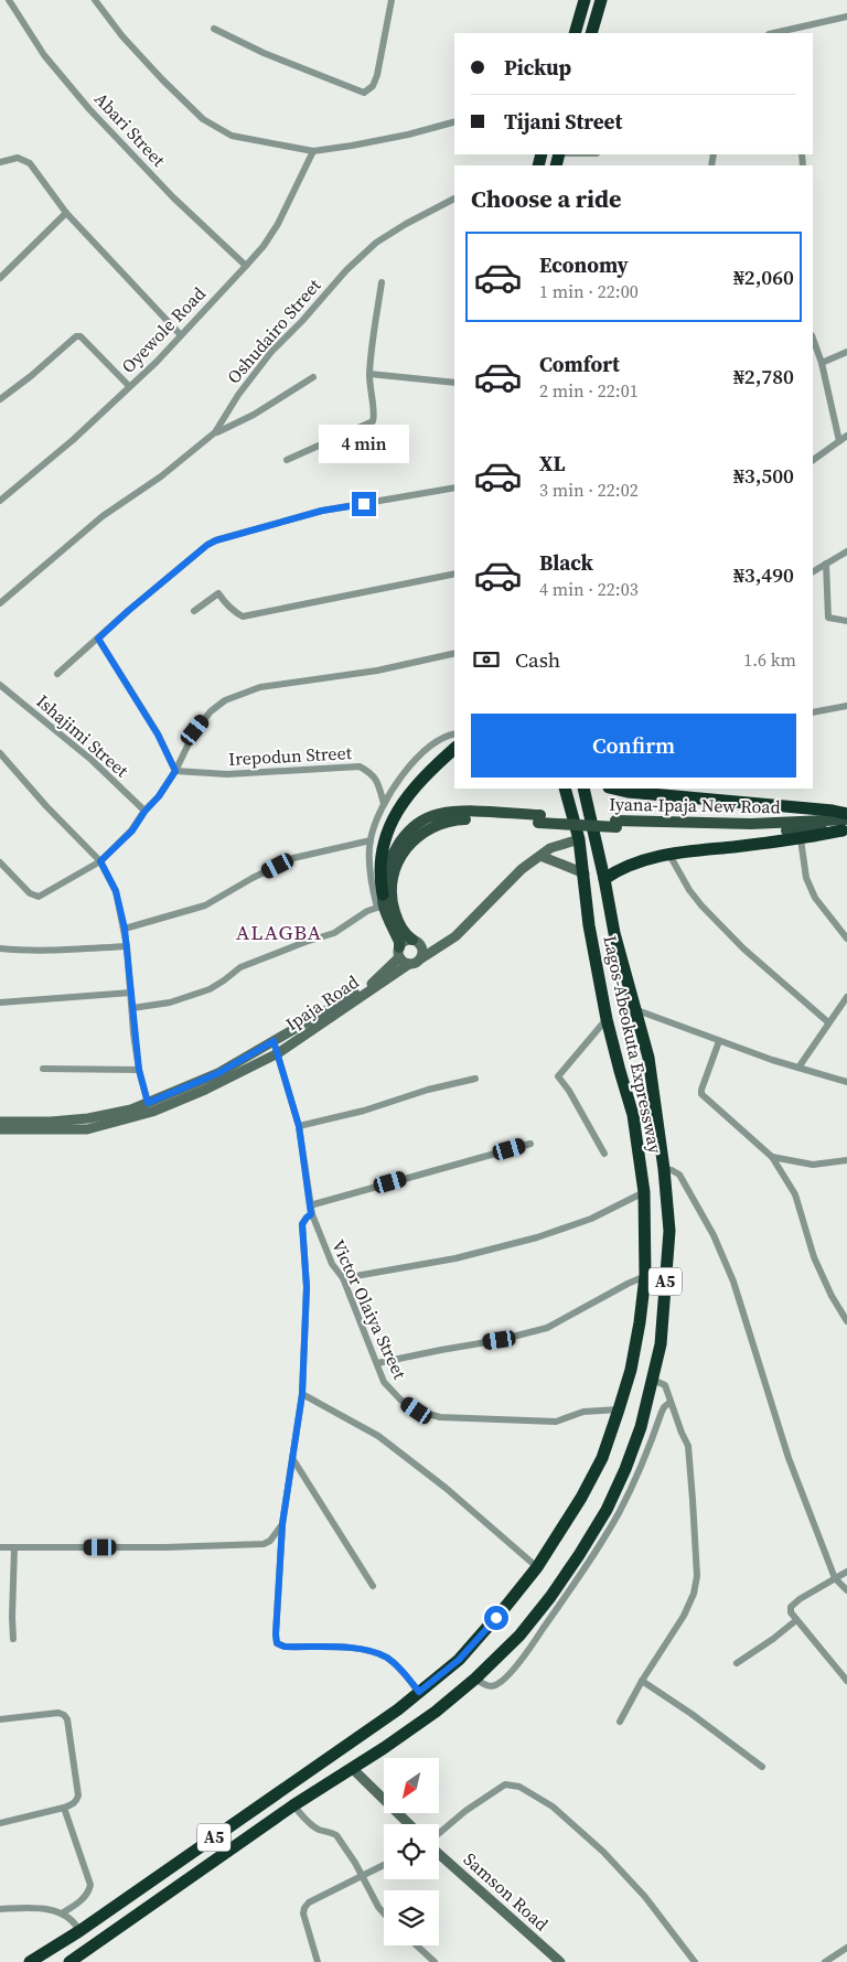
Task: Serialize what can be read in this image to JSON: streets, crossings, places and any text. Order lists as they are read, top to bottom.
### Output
{
  "streets": {
    "highway": ["Lagos-Abeokuta Expressway", "A5"],
    "main road": ["Iyana-Ipaja New Road", "Ipaja Road", "Samson Road"],
    "street": [
      "Abari Street",
      "Oyewole Road",
      "Oshudairo Street",
      "Ishajimi Street",
      "Irepodun Street",
      "Victor Olaiya Street"
    ]
  },
  "crossings": [
    ["Abari Street", "Oyewole Road"],
    ["Iyana-Ipaja New Road", "Ipaja Road"],
    ["Ipaja Road", "Victor Olaiya Street"],
    ["Lagos-Abeokuta Expressway", "Victor Olaiya Street"]
  ],
  "districts": ["ALAGBA"],
  "north": "bottom left",
  "page": {
    "banner": ["Pickup", "Tijani Street"],
    "heading": "Choose a ride",
    "list": [
      {
        "name": "Economy",
        "note": "1 min · 22:00",
        "value": "₦2,060"
      },
      {
        "name": "Comfort",
        "note": "2 min · 22:01",
        "value": "₦2,780"
      },
      {
        "name": "XL",
        "note": "3 min · 22:02",
        "value": "₦3,500"
      },
      {
        "name": "Black",
        "note": "4 min · 22:03",
        "value": "₦3,490"
      }
    ],
    "bubble": "4 min",
    "pay": ["Cash", "1.6 km"],
    "buttons": "Confirm"
  }
}
